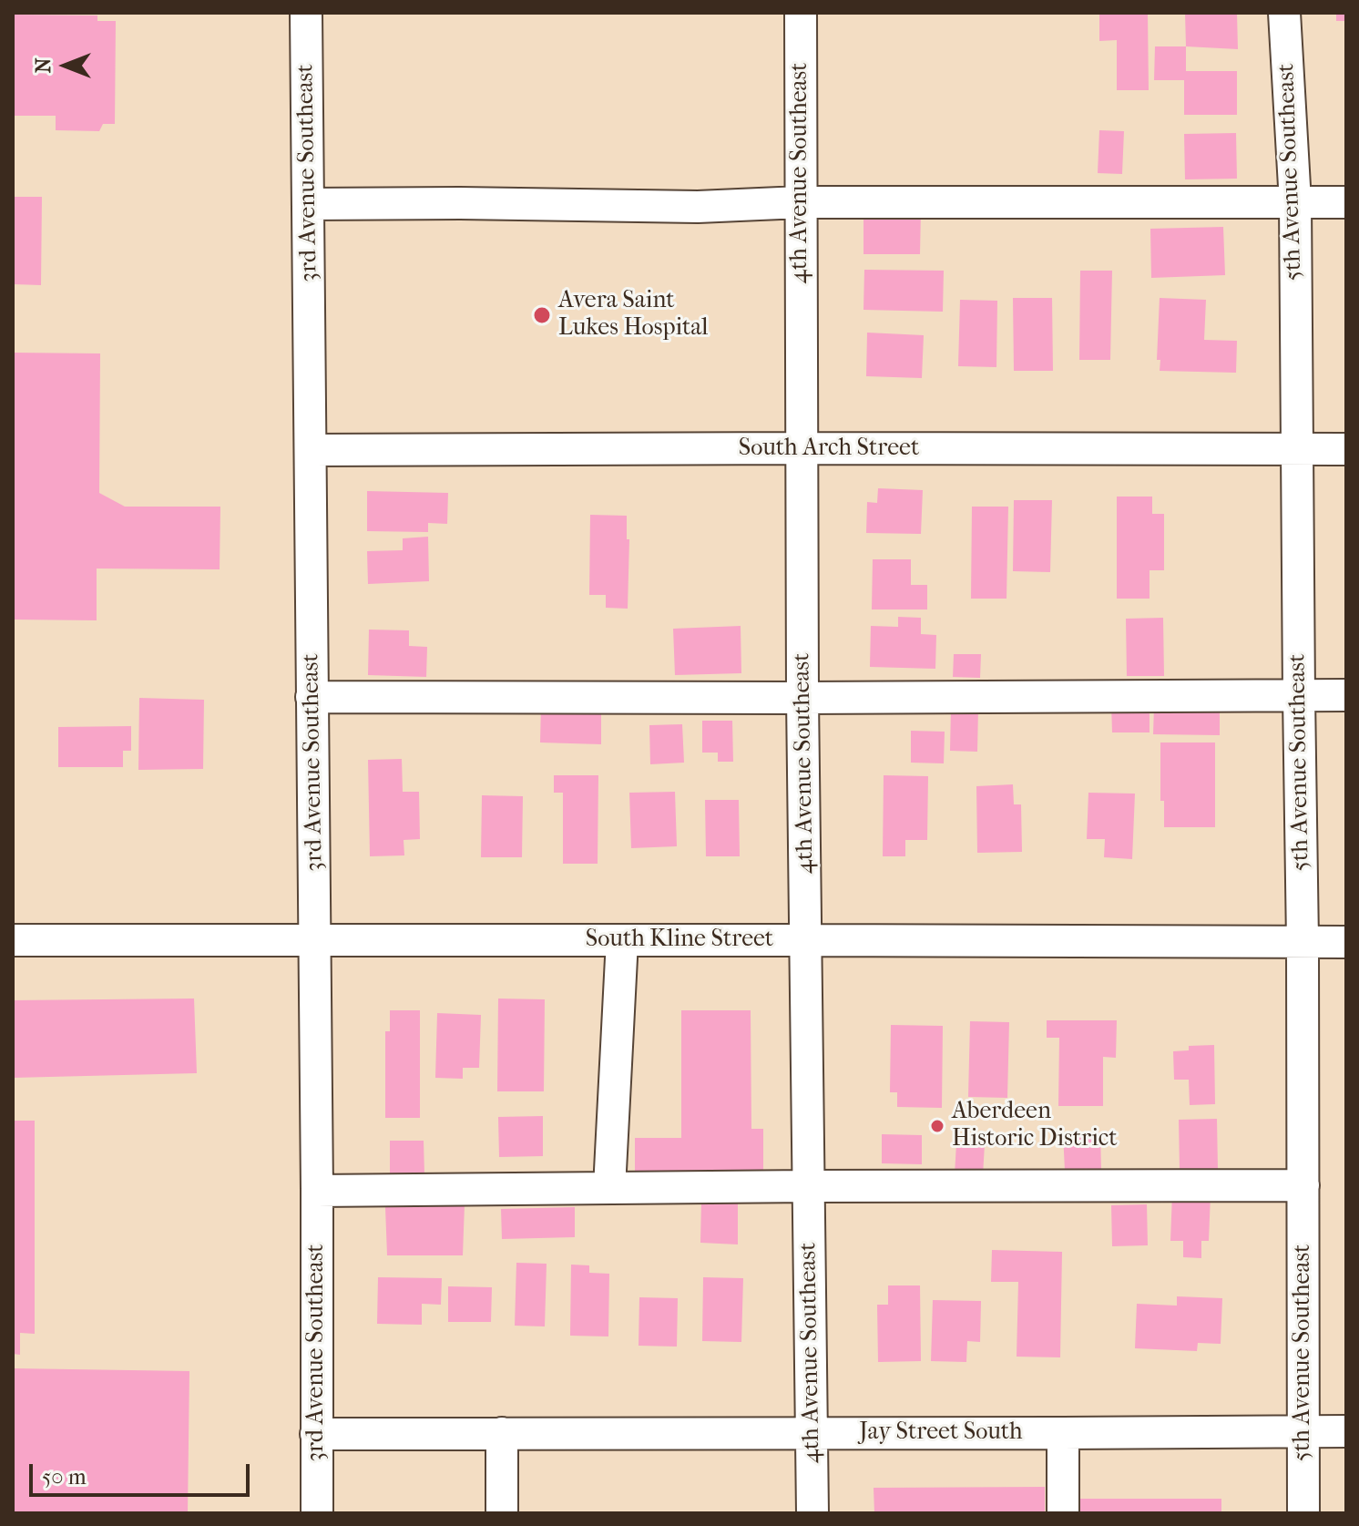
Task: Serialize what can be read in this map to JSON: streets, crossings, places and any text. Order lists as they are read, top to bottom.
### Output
{
  "streets": {
    "street": [
      "5th Avenue Southeast",
      "3rd Avenue Southeast",
      "4th Avenue Southeast",
      "South Arch Street",
      "South Kline Street",
      "Jay Street South"
    ]
  },
  "crossings": [
    ["5th Avenue Southeast", "South Arch Street"],
    ["5th Avenue Southeast", "South Kline Street"],
    ["5th Avenue Southeast", "Jay Street South"],
    ["3rd Avenue Southeast", "South Arch Street"],
    ["3rd Avenue Southeast", "South Kline Street"],
    ["3rd Avenue Southeast", "Jay Street South"],
    ["4th Avenue Southeast", "South Arch Street"],
    ["4th Avenue Southeast", "South Kline Street"],
    ["4th Avenue Southeast", "Jay Street South"]
  ],
  "places": ["Avera Saint Lukes Hospital", "Aberdeen Historic District"],
  "scale_bar": "50 m",
  "north": "left"
}
